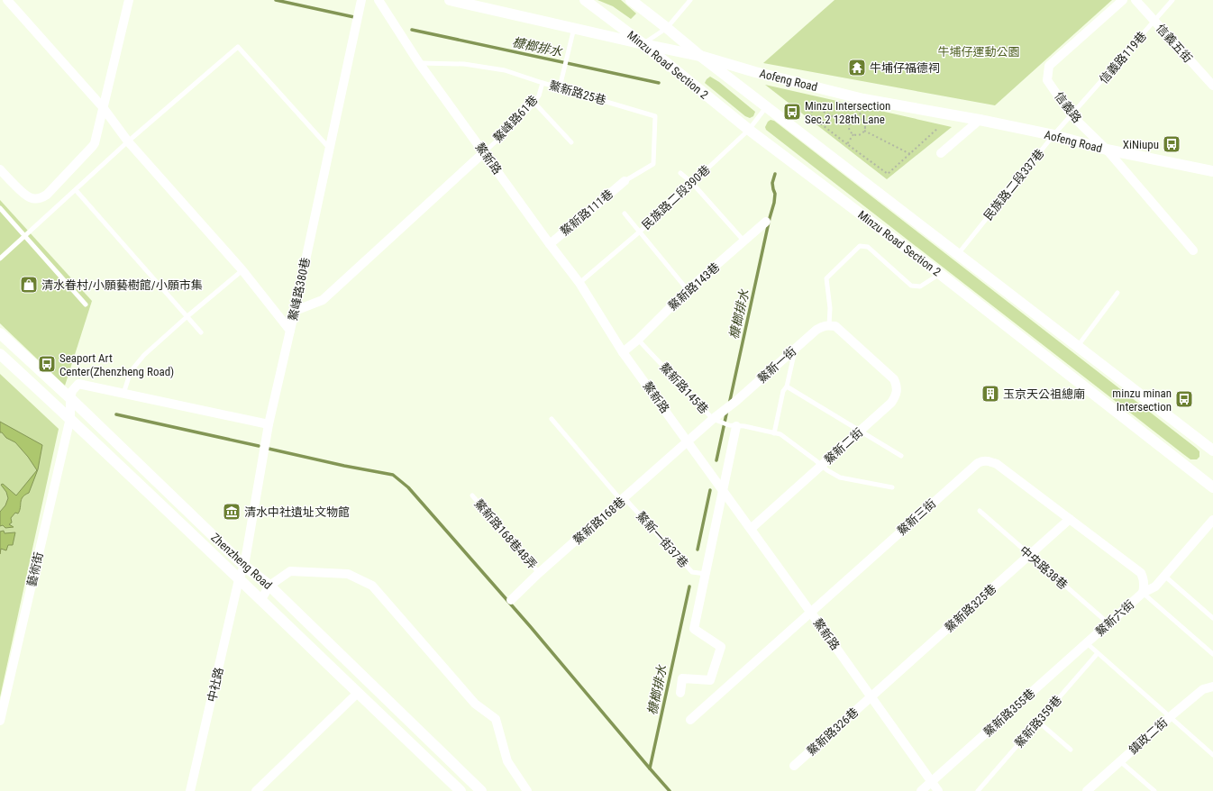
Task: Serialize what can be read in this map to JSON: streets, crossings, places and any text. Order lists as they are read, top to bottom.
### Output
{
  "streets": {
    "street": [
      "信義五街",
      "Minzu Road Section 2",
      "Aofeng Road",
      "信義路",
      "鰲新路",
      "鰲新路111巷",
      "鰲新路143巷",
      "鰲峰路380巷",
      "鰲新一街",
      "鰲新二街",
      "鰲新三街",
      "鰲新路168巷",
      "Zhenzheng Road",
      "藝術街",
      "鰲新路325巷",
      "鰲新六街",
      "中社路",
      "鰲新路355巷",
      "鰲新路326巷",
      "鎮政二街"
    ],
    "lane": [
      "信義路119巷",
      "鰲新路25巷",
      "鰲峰路61巷",
      "民族路二段337巷",
      "民族路二段390巷",
      "鰲新路145巷",
      "鰲新路168巷48弄",
      "鰲新一街37巷",
      "中央路38巷",
      "鰲新路359巷"
    ]
  },
  "crossings": [
    ["信義五街", "信義路119巷"],
    ["信義路119巷", "信義路"],
    ["信義路119巷", "民族路二段337巷"],
    ["Minzu Road Section 2", "Aofeng Road"],
    ["Minzu Road Section 2", "民族路二段390巷"],
    ["Aofeng Road", "信義路"],
    ["Aofeng Road", "民族路二段337巷"],
    ["鰲新路25巷", "鰲峰路61巷"],
    ["鰲新路25巷", "鰲新路"],
    ["鰲新路25巷", "鰲新路111巷"],
    ["信義路", "民族路二段337巷"],
    ["鰲峰路61巷", "鰲新路"],
    ["鰲新路", "民族路二段390巷"],
    ["鰲新路", "鰲新路111巷"],
    ["鰲新路", "鰲新路143巷"],
    ["鰲新路", "鰲新一街"],
    ["鰲新路", "鰲新二街"],
    ["鰲新路", "鰲新三街"],
    ["鰲新路", "鰲新路168巷"],
    ["鰲新路", "鰲新路325巷"],
    ["鰲新路", "鰲新路355巷"],
    ["鰲新路", "鰲新路326巷"],
    ["鰲新路143巷", "鰲新路145巷"],
    ["鰲峰路380巷", "Zhenzheng Road"],
    ["鰲峰路380巷", "中社路"],
    ["鰲新一街", "鰲新路145巷"],
    ["鰲新一街", "鰲新二街"],
    ["鰲新一街", "鰲新路168巷"],
    ["鰲新路145巷", "鰲新二街"],
    ["鰲新三街", "鰲新路325巷"],
    ["鰲新三街", "鰲新六街"],
    ["鰲新路168巷", "鰲新路168巷48弄"],
    ["鰲新路168巷", "鰲新一街37巷"],
    ["Zhenzheng Road", "藝術街"],
    ["Zhenzheng Road", "中社路"],
    ["中央路38巷", "鰲新路325巷"],
    ["中央路38巷", "鰲新六街"],
    ["鰲新路325巷", "鰲新路326巷"],
    ["鰲新六街", "鰲新路355巷"]
  ],
  "water": ["槺榔排水"],
  "parks": ["牛埔仔運動公園"],
  "places": {
    "temple": ["牛埔仔福德祠"],
    "bus stop": [
      "Minzu Intersection Sec.2 128th Lane",
      "XiNiupu",
      "Seaport Art Center(Zhenzheng Road)",
      "minzu minan Intersection"
    ],
    "shop": ["清水眷村/小願藝樹館/小願市集"],
    "building": ["玉京天公祖總廟"],
    "museum": ["清水中社遺址文物館"]
  }
}
